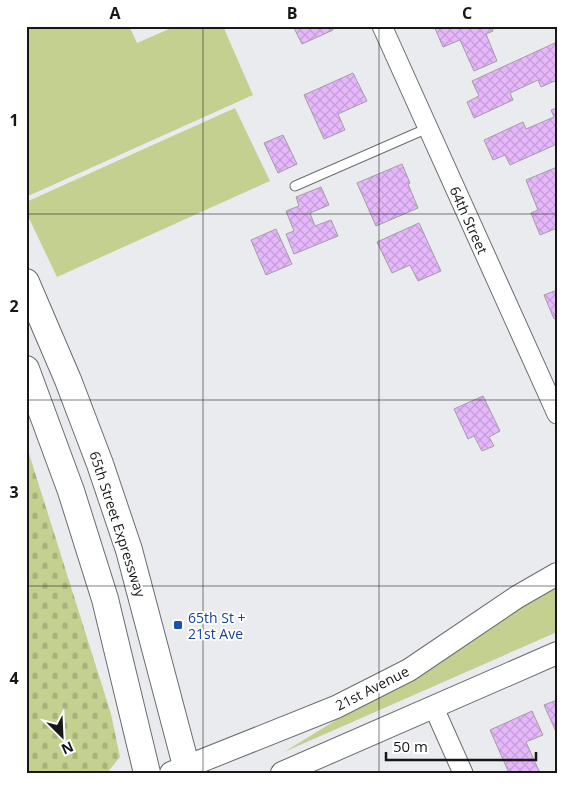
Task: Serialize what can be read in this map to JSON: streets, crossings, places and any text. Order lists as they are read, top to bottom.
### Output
{
  "streets": {
    "main road": ["65th Street Expressway"],
    "street": ["64th Street", "21st Avenue"]
  },
  "crossings": [
    ["65th Street Expressway", "21st Avenue"]
  ],
  "places": {
    "transit": ["65th St + 21st Ave"]
  },
  "scale_bar": "50 m",
  "north": "bottom right",
  "grid": {
    "columns": ["A", "B", "C"],
    "rows": [
      "1",
      "2",
      "3",
      "4"
    ]
  }
}
